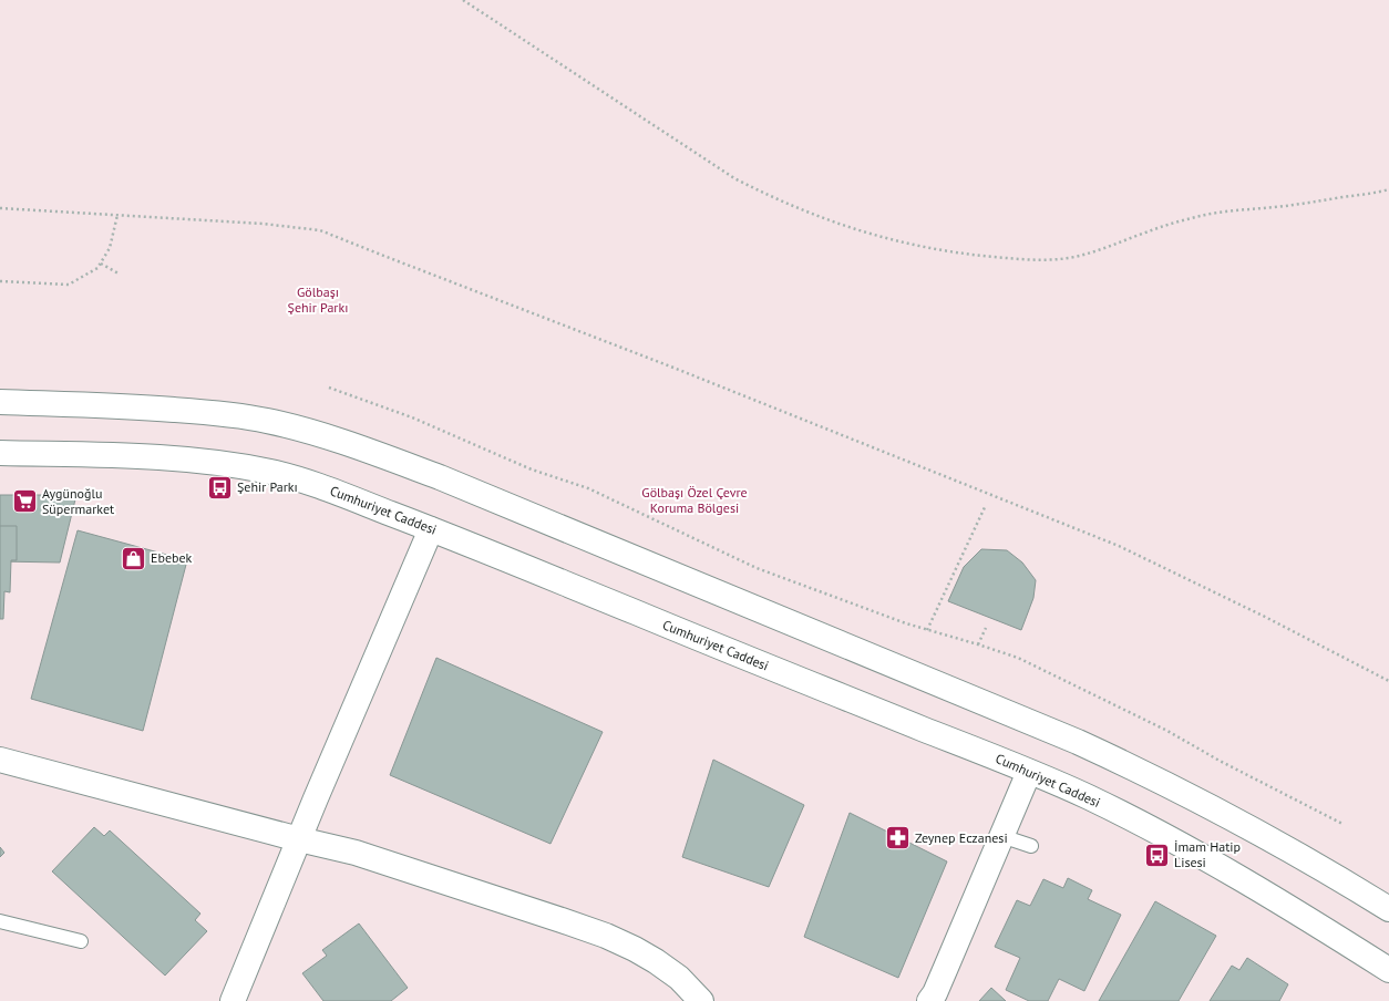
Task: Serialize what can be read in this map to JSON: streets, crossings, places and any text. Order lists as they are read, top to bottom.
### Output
{
  "streets": {
    "main road": ["Cumhuriyet Caddesi"]
  },
  "parks": ["Gölbaşı Şehir Parkı", "Gölbaşı Özel Çevre Koruma Bölgesi"],
  "places": {
    "bus stop": ["Şehir Parkı", "İmam Hatip Lisesi"],
    "supermarket": ["Aygünoğlu Süpermarket"],
    "shop": ["Ebebek"],
    "pharmacy": ["Zeynep Eczanesi"]
  }
}
